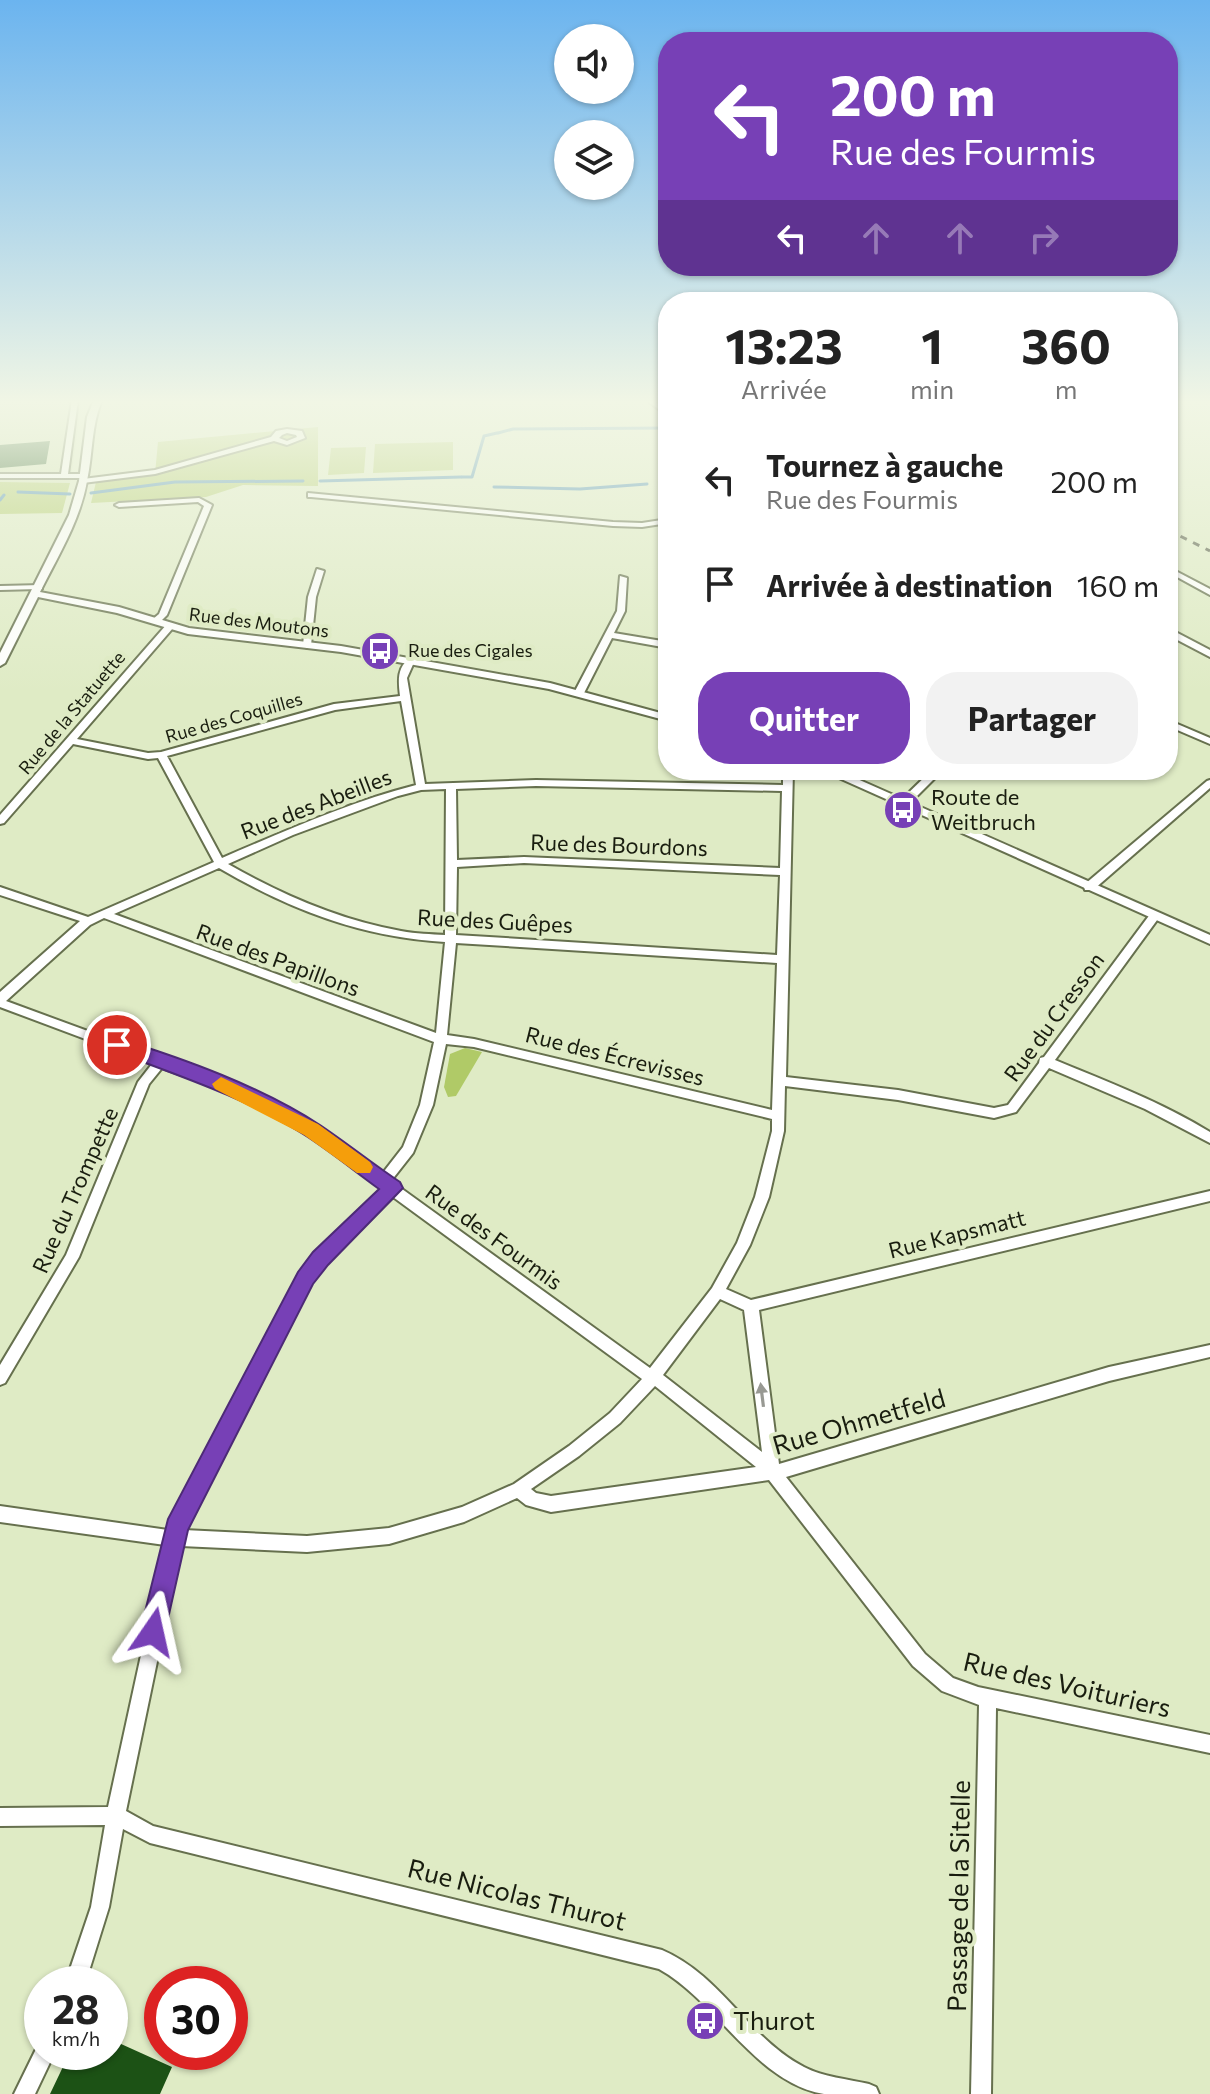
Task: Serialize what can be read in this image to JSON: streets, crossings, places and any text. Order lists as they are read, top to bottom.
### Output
{
  "streets": {
    "street": [
      "Rue des Moutons",
      "Rue de la Statuette",
      "Rue des Coquilles",
      "Rue des Abeilles",
      "Rue des Bourdons",
      "Rue des Guêpes",
      "Rue des Papillons",
      "Rue du Cresson",
      "Rue des Écrevisses",
      "Rue du Trompette",
      "Rue Kapsmatt",
      "Rue des Fourmis",
      "Rue Ohmetfeld",
      "Rue des Voituriers",
      "Rue Nicolas Thurot",
      "Passage de la Sitelle"
    ]
  },
  "crossings": [
    ["Rue des Moutons", "Rue de la Statuette"],
    ["Rue de la Statuette", "Rue des Coquilles"],
    ["Rue des Abeilles", "Rue des Guêpes"],
    ["Rue des Abeilles", "Rue des Papillons"],
    ["Rue des Abeilles", "Rue des Fourmis"],
    ["Rue des Papillons", "Rue des Écrevisses"],
    ["Rue du Trompette", "Rue des Fourmis"],
    ["Rue des Fourmis", "Rue des Voituriers"],
    ["Rue Ohmetfeld", "Rue des Voituriers"],
    ["Rue des Voituriers", "Passage de la Sitelle"]
  ],
  "places": {
    "bus stop": ["Rue des Cigales", "Route de Weitbruch", "Thurot"]
  },
  "page": {
    "turn": ["200 m", "Rue des Fourmis"],
    "eta": [
      "13:23",
      "Arrivée",
      "1",
      "min",
      "360",
      "m"
    ],
    "list": [
      {
        "name": "Tournez à gauche",
        "note": "Rue des Fourmis",
        "value": "200 m"
      },
      {
        "name": "Arrivée à destination",
        "value": "160 m"
      }
    ],
    "buttons": ["Quitter", "Partager"],
    "speed": "28 km/h",
    "limit": "30"
  }
}
